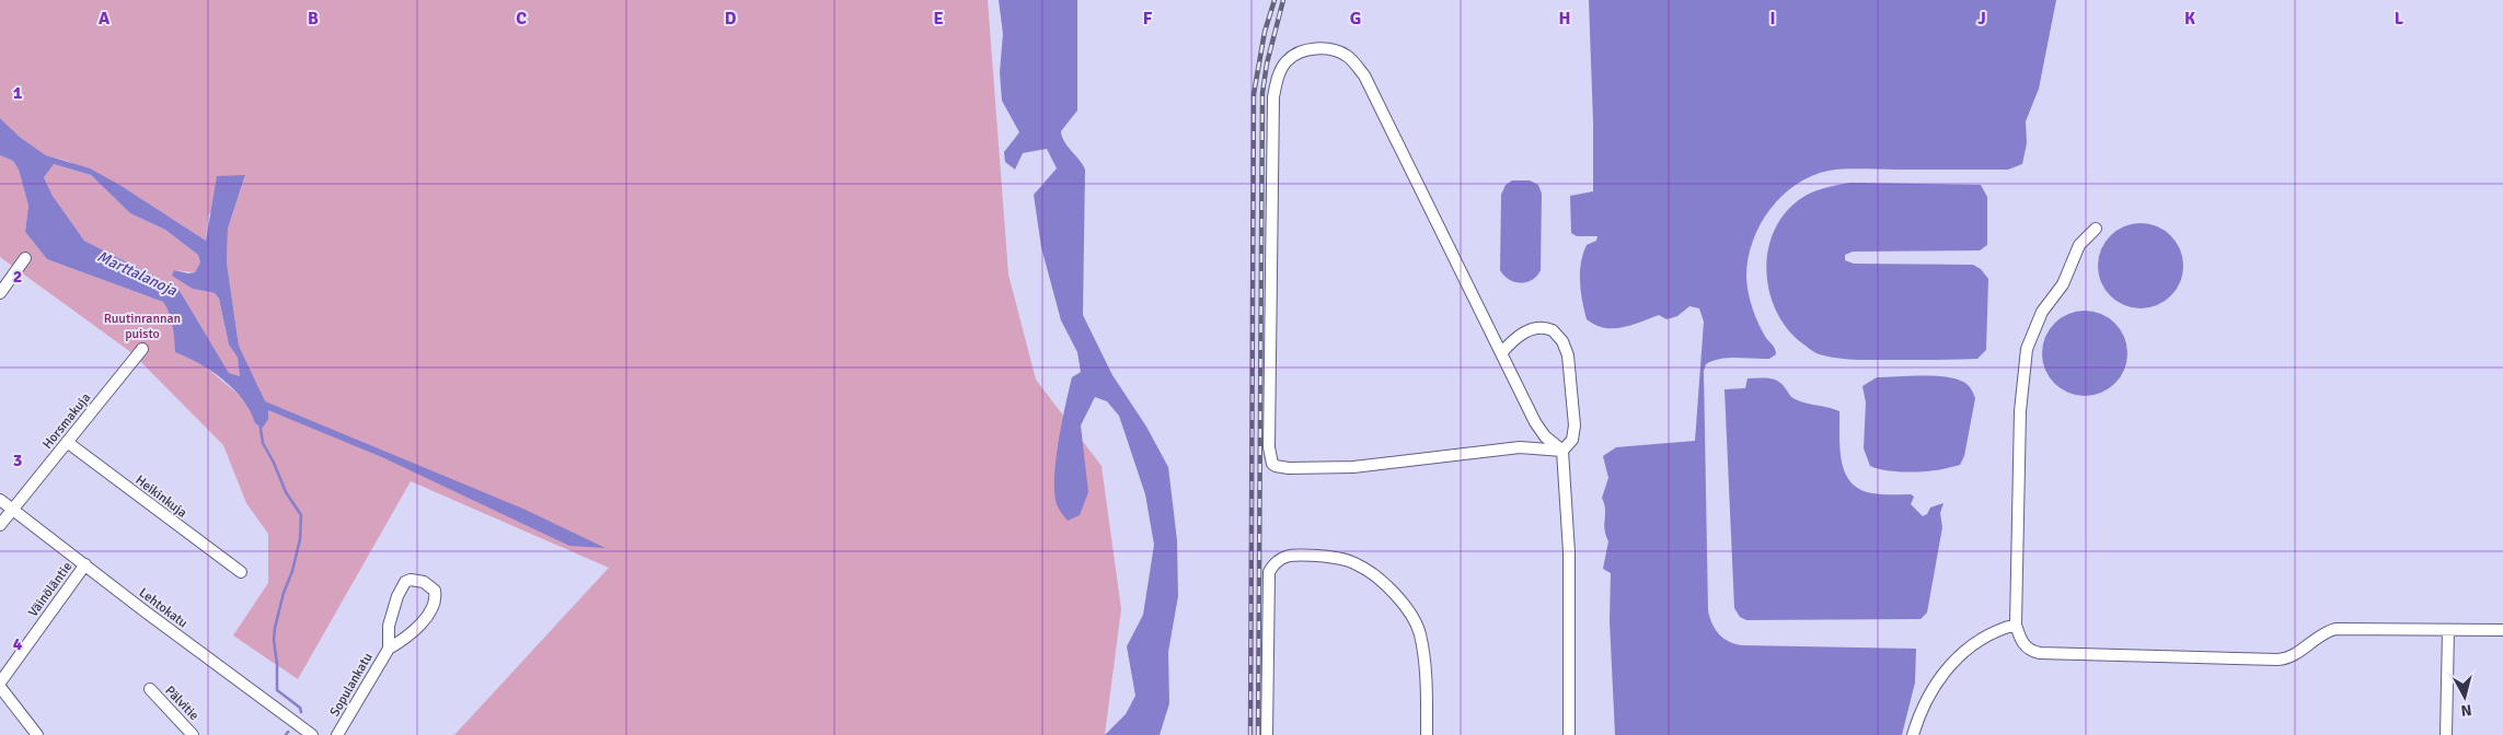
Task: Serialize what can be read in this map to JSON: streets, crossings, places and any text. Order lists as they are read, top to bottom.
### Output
{
  "streets": {
    "street": [
      "Horsmakuja",
      "Heikinkuja",
      "Väinöläntie",
      "Lehtokatu",
      "Sopulankatu",
      "Pälvitie"
    ]
  },
  "crossings": [
    ["Horsmakuja", "Heikinkuja"],
    ["Horsmakuja", "Lehtokatu"],
    ["Väinöläntie", "Lehtokatu"]
  ],
  "water": ["Marttalanoja"],
  "parks": ["Ruutinrannan puisto"],
  "north": "bottom",
  "grid": {
    "columns": [
      "A",
      "B",
      "C",
      "D",
      "E",
      "F",
      "G",
      "H",
      "I",
      "J",
      "K",
      "L"
    ],
    "rows": [
      "1",
      "2",
      "3",
      "4"
    ]
  }
}
